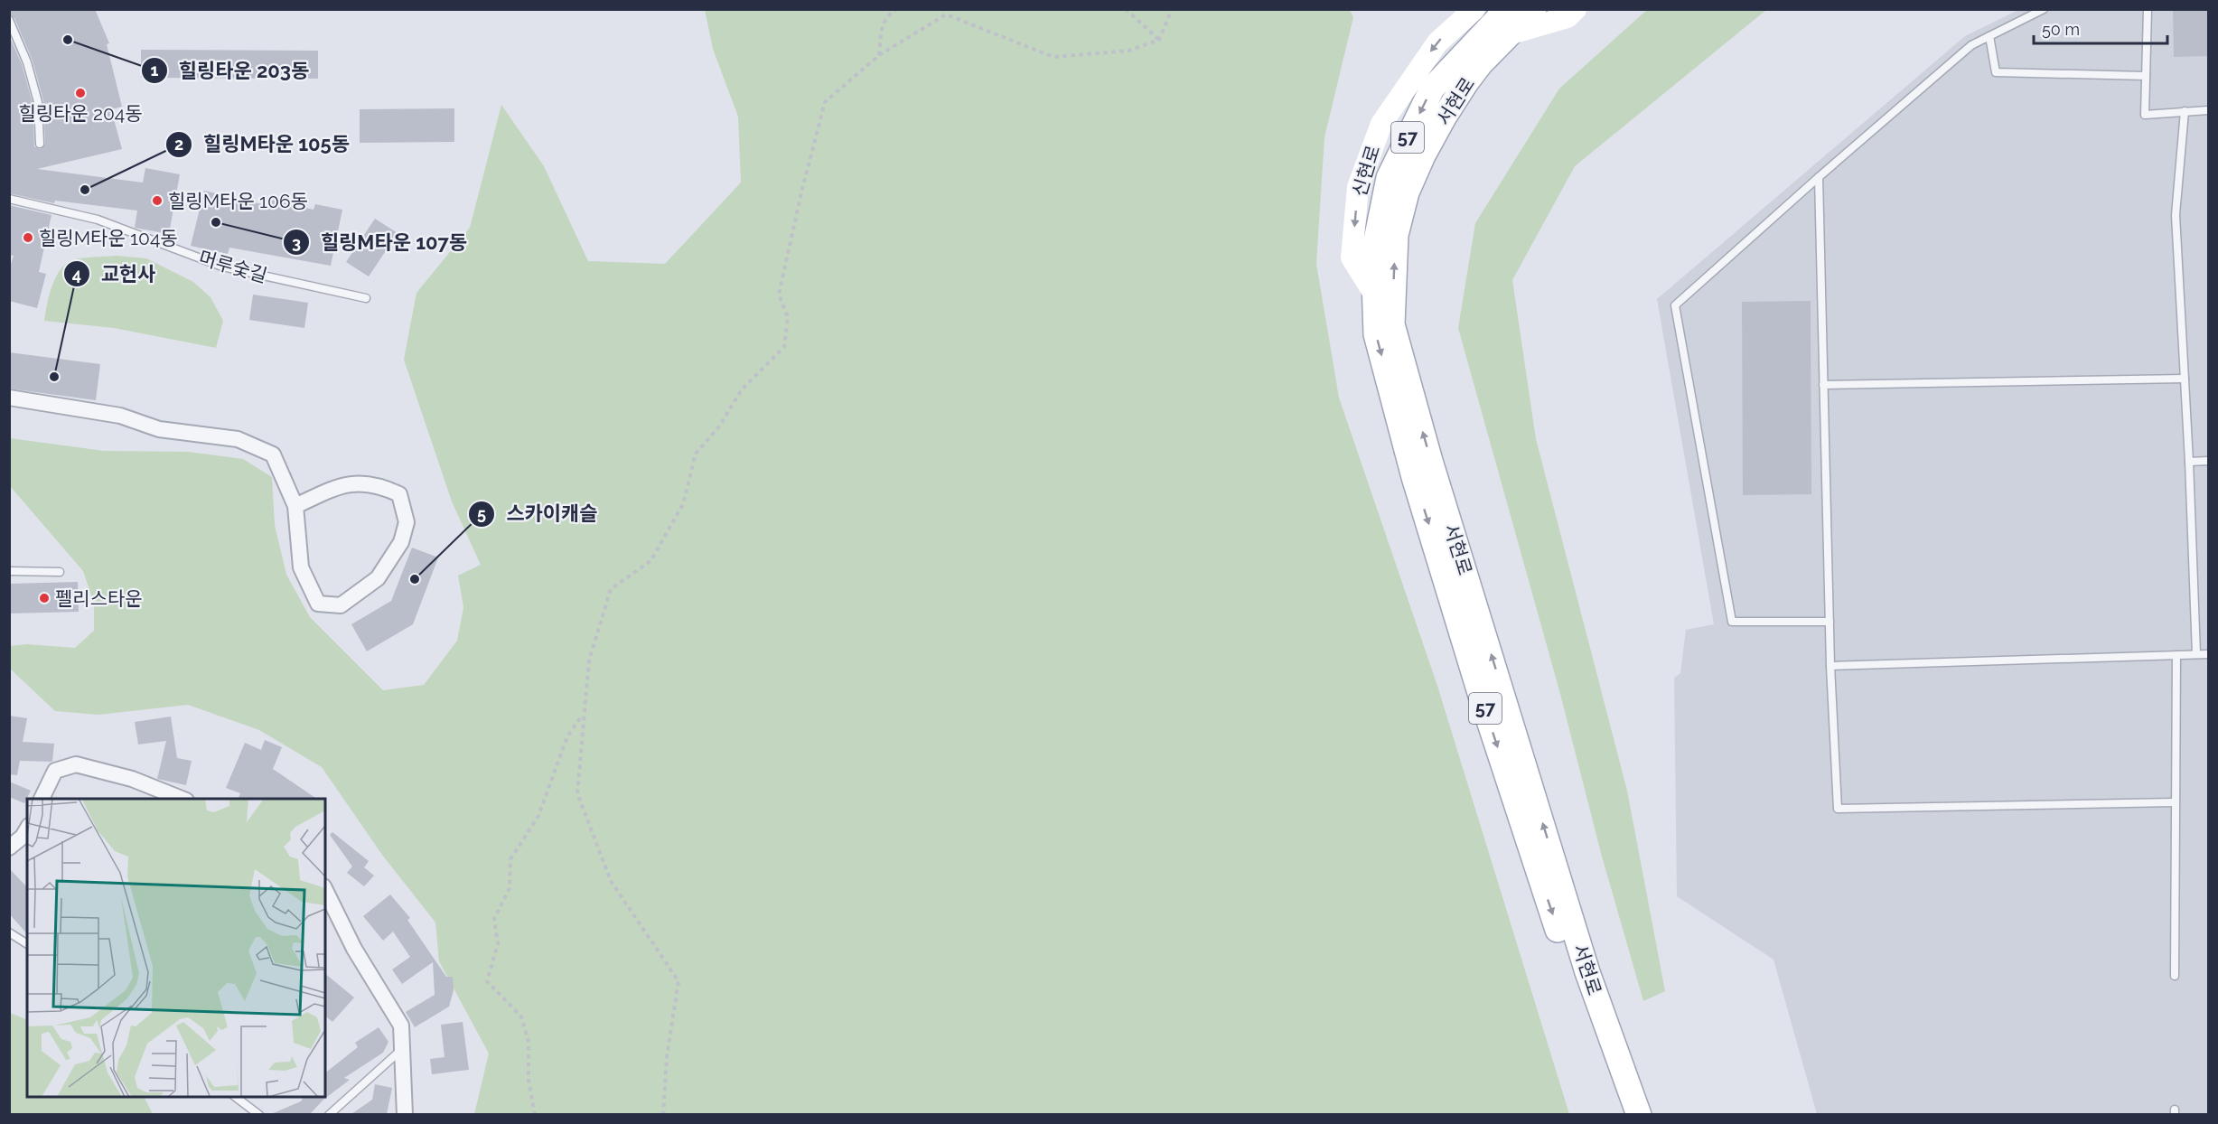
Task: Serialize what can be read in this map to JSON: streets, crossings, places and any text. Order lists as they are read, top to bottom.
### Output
{
  "streets": {
    "main road": ["서현로", "57", "신현로"],
    "lane": ["머루숯길"]
  },
  "crossings": [
    ["서현로", "신현로"]
  ],
  "one_way": ["신현로"],
  "places": [
    "힐링타운 203동",
    "힐링타운 204동",
    "힐링M타운 105동",
    "힐링M타운 106동",
    "힐링M타운 107동",
    "힐링M타운 104동",
    "교헌사",
    "스카이캐슬",
    "펠리스타운"
  ],
  "scale_bar": "50 m"
}
